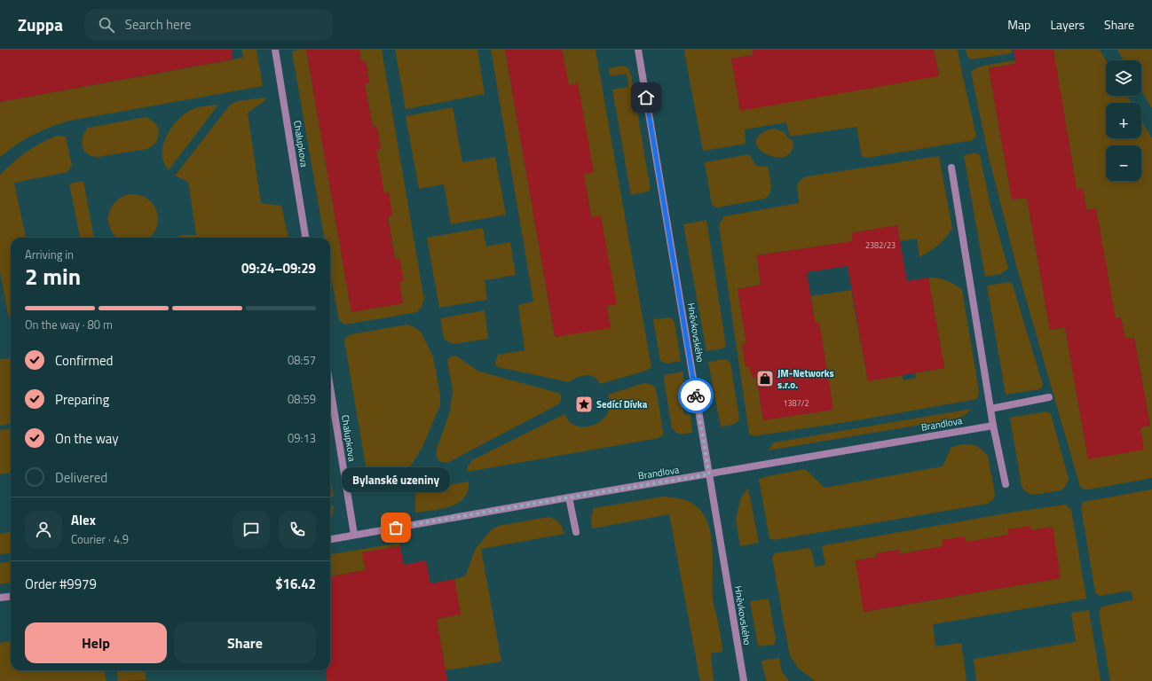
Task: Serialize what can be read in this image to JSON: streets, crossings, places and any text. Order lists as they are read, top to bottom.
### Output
{
  "streets": {
    "street": ["Chalupkova", "Hněvkovského", "Brandlova"]
  },
  "crossings": [
    ["Chalupkova", "Brandlova"],
    ["Hněvkovského", "Brandlova"]
  ],
  "places": {
    "shop": ["JM-Networks s.r.o."],
    "place": ["Sedící Dívka"],
    "other": ["Bylanské uzeniny"]
  },
  "house_numbers": ["2382/23", "1387/2"],
  "page": {
    "header": "Zuppa",
    "search": "Search here",
    "nav": ["Map", "Layers", "Share"],
    "map_buttons": ["+", "−"],
    "heading": ["2 min", "Arriving in", "09:24–09:29"],
    "panel": [
      "Alex",
      "Courier · 4.9",
      "Order #9979",
      "$16.42"
    ],
    "bar": "On the way · 80 m",
    "list": [
      ["Confirmed", "08:57"],
      ["Preparing", "08:59"],
      ["On the way", "09:13"],
      "Delivered"
    ],
    "bubble": "Bylanské uzeniny",
    "buttons": ["Help", "Share"]
  }
}
